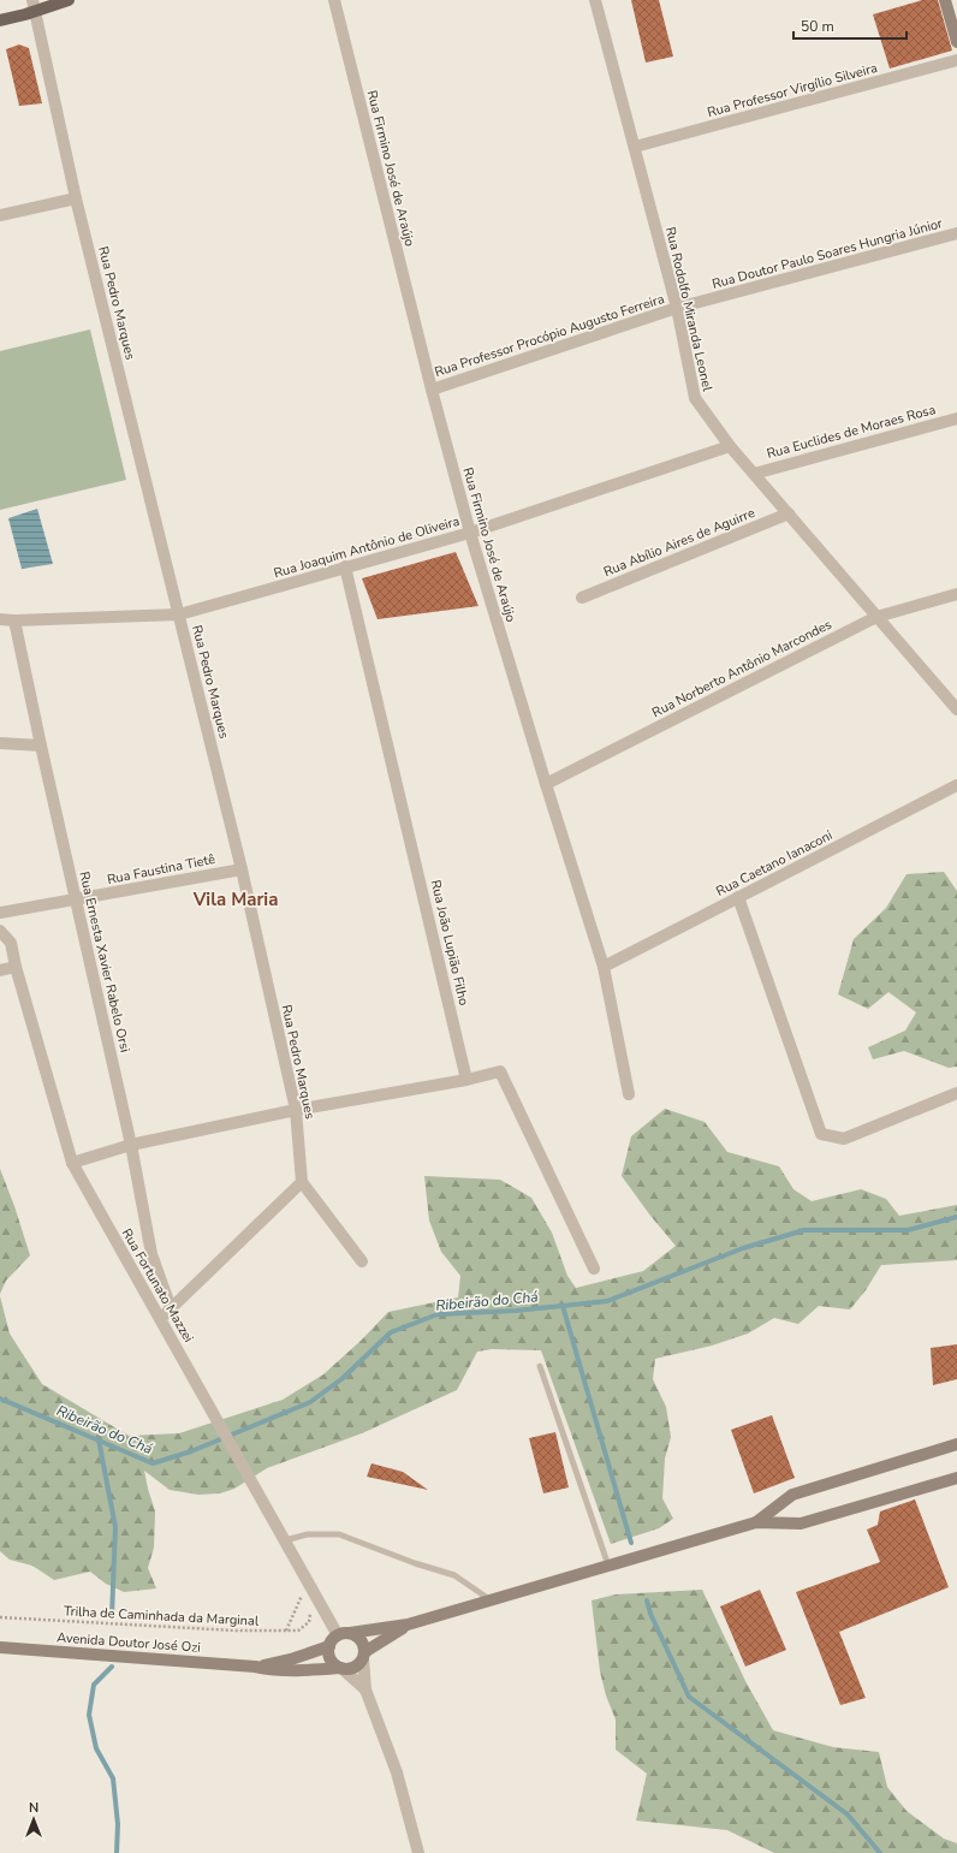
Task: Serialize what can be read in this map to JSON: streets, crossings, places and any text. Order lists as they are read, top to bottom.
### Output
{
  "streets": {
    "main road": ["Avenida Doutor José Ozi"],
    "street": [
      "Rua Professor Virgílio Silveira",
      "Rua Firmino José de Araújo",
      "Rua Doutor Paulo Soares Hungria Júnior",
      "Rua Pedro Marques",
      "Rua Rodolfo Miranda Leonel",
      "Rua Professor Procópio Augusto Ferreira",
      "Rua Euclides de Moraes Rosa",
      "Rua Abílio Aires de Aguirre",
      "Rua Joaquim Antônio de Oliveira",
      "Rua Norberto Antônio Marcondes",
      "Rua Caetano Ianaconi",
      "Rua Faustina Tietê",
      "Rua João Lupião Filho",
      "Rua Ernesta Xavier Rabelo Orsi",
      "Rua Fortunato Mazzei"
    ],
    "path": ["Trilha de Caminhada da Marginal"]
  },
  "crossings": [
    ["Rua Professor Virgílio Silveira", "Rua Rodolfo Miranda Leonel"],
    ["Rua Firmino José de Araújo", "Rua Professor Procópio Augusto Ferreira"],
    ["Rua Firmino José de Araújo", "Rua Joaquim Antônio de Oliveira"],
    ["Rua Firmino José de Araújo", "Rua Norberto Antônio Marcondes"],
    ["Rua Firmino José de Araújo", "Rua Caetano Ianaconi"],
    ["Rua Doutor Paulo Soares Hungria Júnior", "Rua Rodolfo Miranda Leonel"],
    ["Rua Doutor Paulo Soares Hungria Júnior", "Rua Professor Procópio Augusto Ferreira"],
    ["Rua Pedro Marques", "Rua Joaquim Antônio de Oliveira"],
    ["Rua Pedro Marques", "Rua Faustina Tietê"],
    ["Rua Rodolfo Miranda Leonel", "Rua Professor Procópio Augusto Ferreira"],
    ["Rua Rodolfo Miranda Leonel", "Rua Euclides de Moraes Rosa"],
    ["Rua Rodolfo Miranda Leonel", "Rua Abílio Aires de Aguirre"],
    ["Rua Rodolfo Miranda Leonel", "Rua Joaquim Antônio de Oliveira"],
    ["Rua Rodolfo Miranda Leonel", "Rua Norberto Antônio Marcondes"],
    ["Rua Joaquim Antônio de Oliveira", "Rua João Lupião Filho"],
    ["Rua Joaquim Antônio de Oliveira", "Rua Ernesta Xavier Rabelo Orsi"],
    ["Rua Faustina Tietê", "Rua Ernesta Xavier Rabelo Orsi"]
  ],
  "districts": ["Vila Maria"],
  "water": ["Ribeirão do Chá"],
  "scale_bar": "50 m",
  "north": "top"
}
